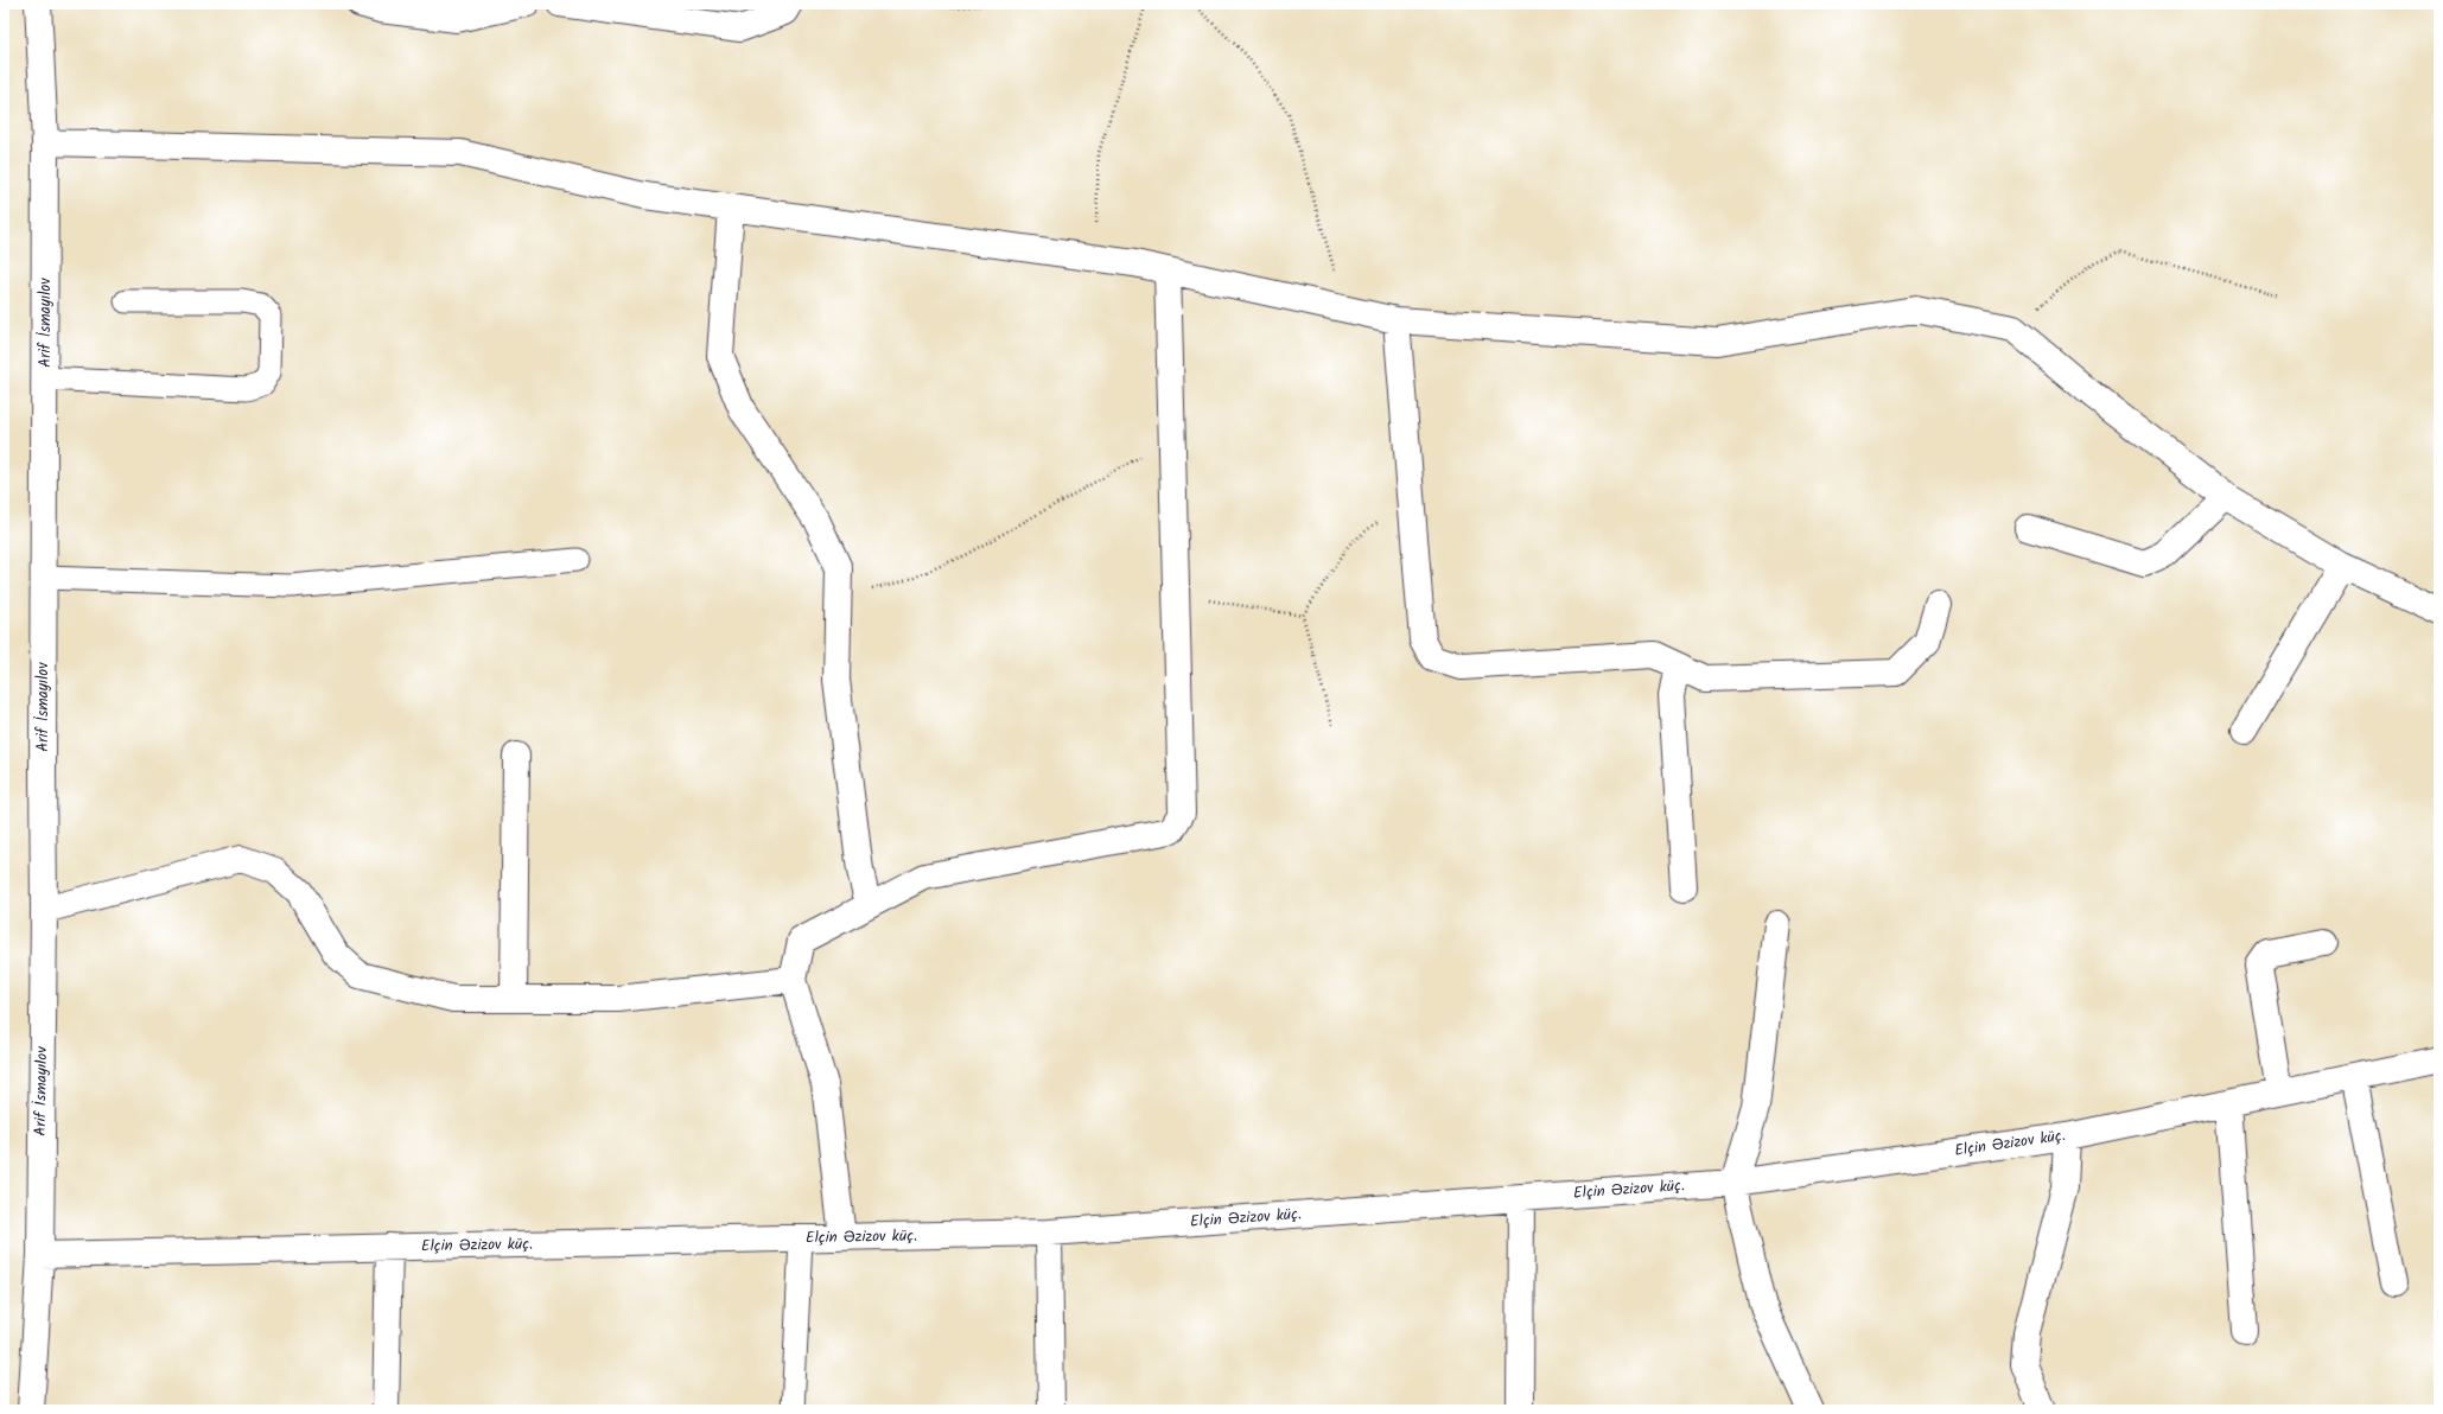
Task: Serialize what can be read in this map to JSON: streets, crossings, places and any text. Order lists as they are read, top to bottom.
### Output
{
  "streets": {
    "street": ["Arif İsmayılov", "Elçin Əzizov küç."]
  },
  "crossings": [
    ["Arif İsmayılov", "Elçin Əzizov küç."]
  ]
}
